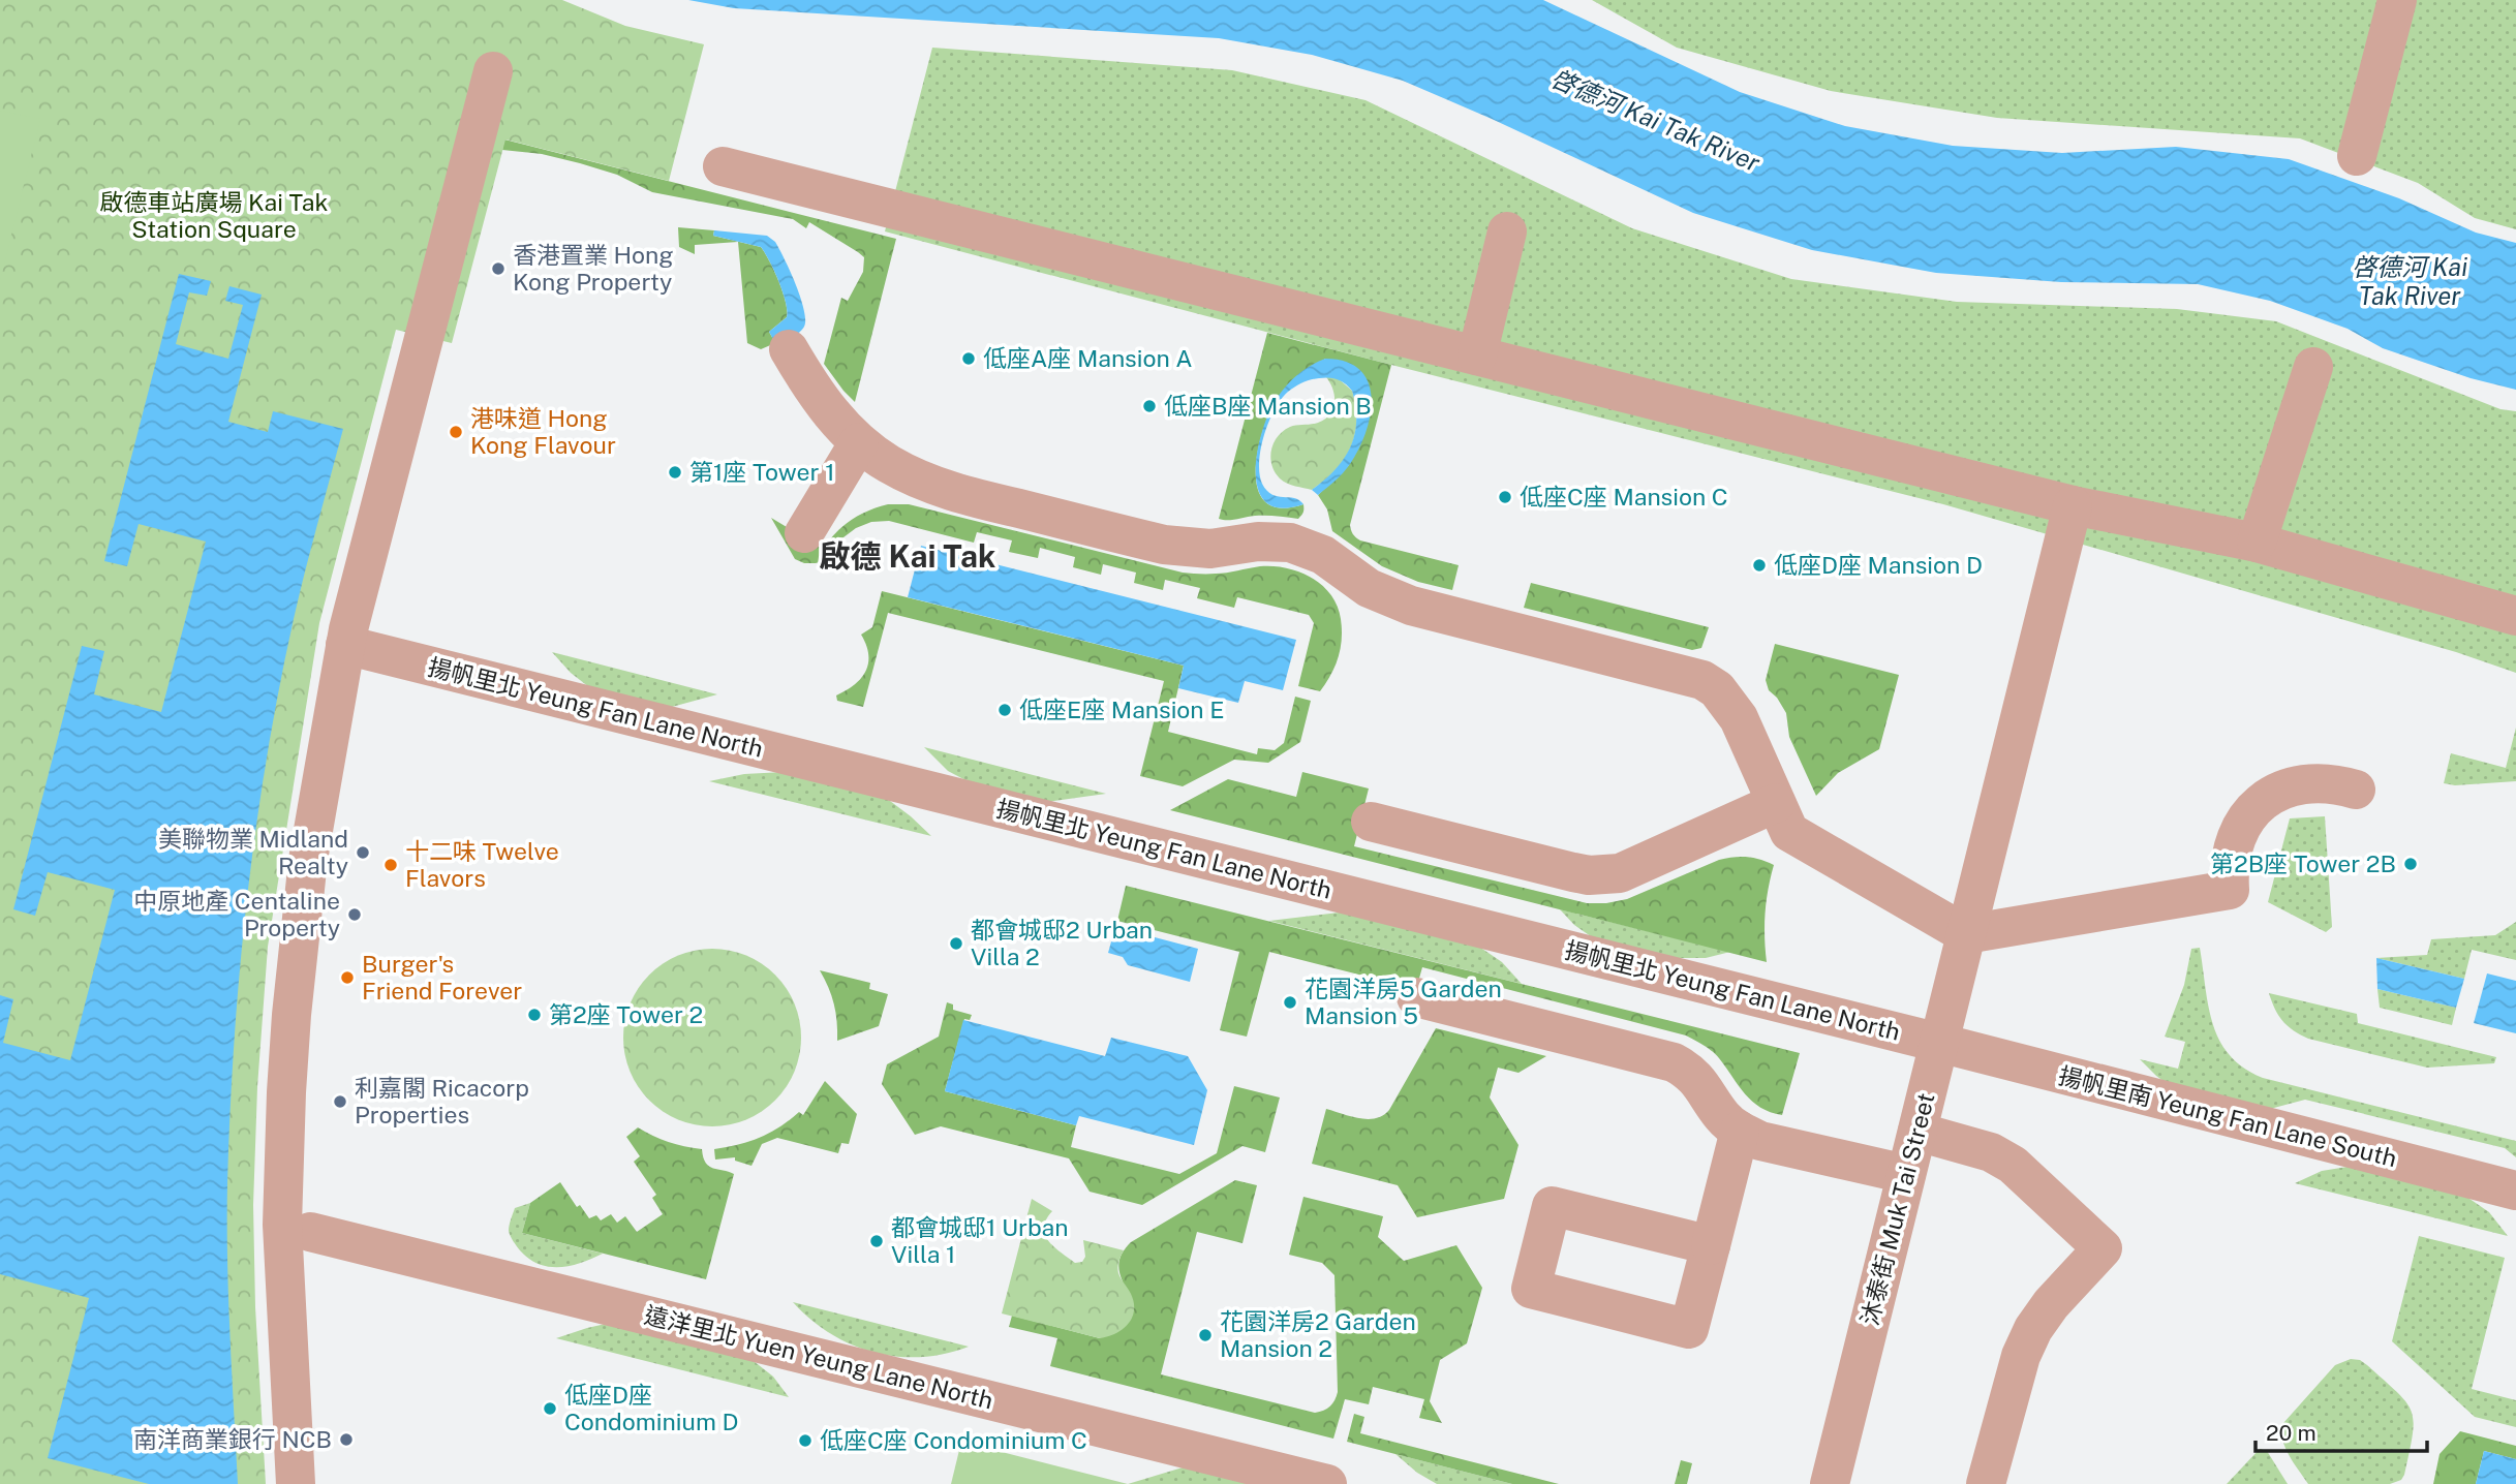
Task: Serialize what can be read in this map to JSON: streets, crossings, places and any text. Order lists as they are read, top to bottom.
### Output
{
  "streets": {
    "street": [
      "揚帆里北 Yeung Fan Lane North",
      "揚帆里南 Yeung Fan Lane South",
      "沐泰街 Muk Tai Street",
      "遠洋里北 Yuen Yeung Lane North"
    ]
  },
  "crossings": [
    ["揚帆里北 Yeung Fan Lane North", "揚帆里南 Yeung Fan Lane South"],
    ["揚帆里北 Yeung Fan Lane North", "沐泰街 Muk Tai Street"],
    ["揚帆里南 Yeung Fan Lane South", "沐泰街 Muk Tai Street"]
  ],
  "districts": ["啟德 Kai Tak"],
  "water": ["啓德河 Kai Tak River"],
  "parks": ["啟德車站廣場 Kai Tak Station Square"],
  "places": [
    "香港置業 Hong Kong Property",
    "低座A座 Mansion A",
    "低座B座 Mansion B",
    "港味道 Hong Kong Flavour",
    "第1座 Tower 1",
    "低座C座 Mansion C",
    "低座D座 Mansion D",
    "低座E座 Mansion E",
    "美聯物業 Midland Realty",
    "第2B座 Tower 2B",
    "十二味 Twelve Flavors",
    "中原地產 Centaline Property",
    "都會城邸2 Urban Villa 2",
    "Burger's Friend Forever",
    "花園洋房5 Garden Mansion 5",
    "第2座 Tower 2",
    "利嘉閣 Ricacorp Properties",
    "都會城邸1 Urban Villa 1",
    "花園洋房2 Garden Mansion 2",
    "低座D座 Condominium D",
    "南洋商業銀行 NCB",
    "低座C座 Condominium C"
  ],
  "scale_bar": "20 m"
}
